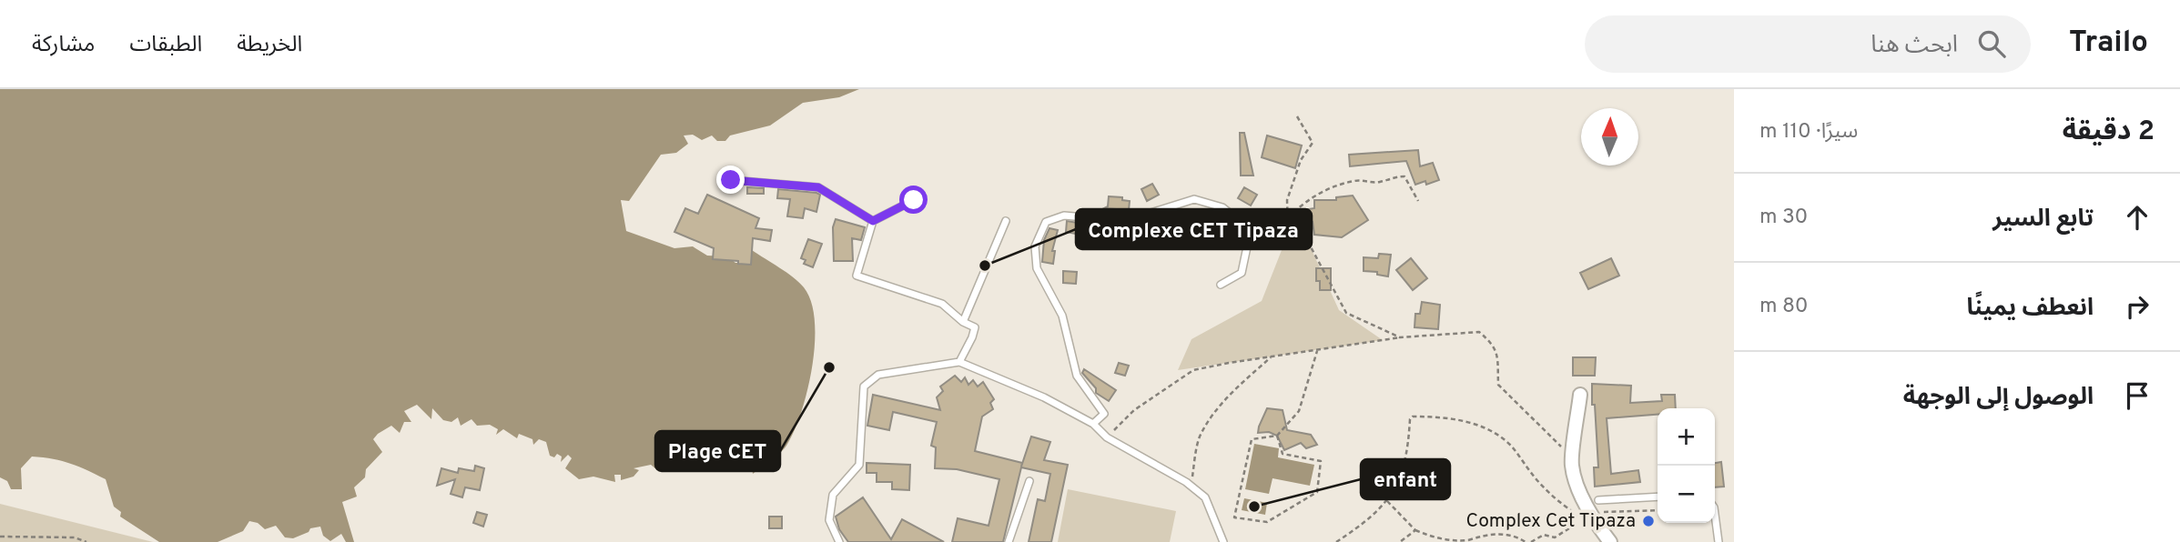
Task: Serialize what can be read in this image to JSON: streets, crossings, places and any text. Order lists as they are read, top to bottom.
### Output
{
  "places": [
    "Complexe CET Tipaza",
    "Plage CET",
    "enfant",
    "Complex Cet Tipaza"
  ],
  "north": "top",
  "page": {
    "header": "Trailo",
    "search": "ابحث هنا",
    "nav": ["الخريطة", "الطبقات", "مشاركة"],
    "heading": ["2 دقيقة", "سيرًا · 110 m"],
    "list": [
      ["تابع السير", "30 m"],
      ["انعطف يمينًا", "80 m"],
      "الوصول إلى الوجهة"
    ],
    "map_buttons": ["+", "−"]
  }
}
